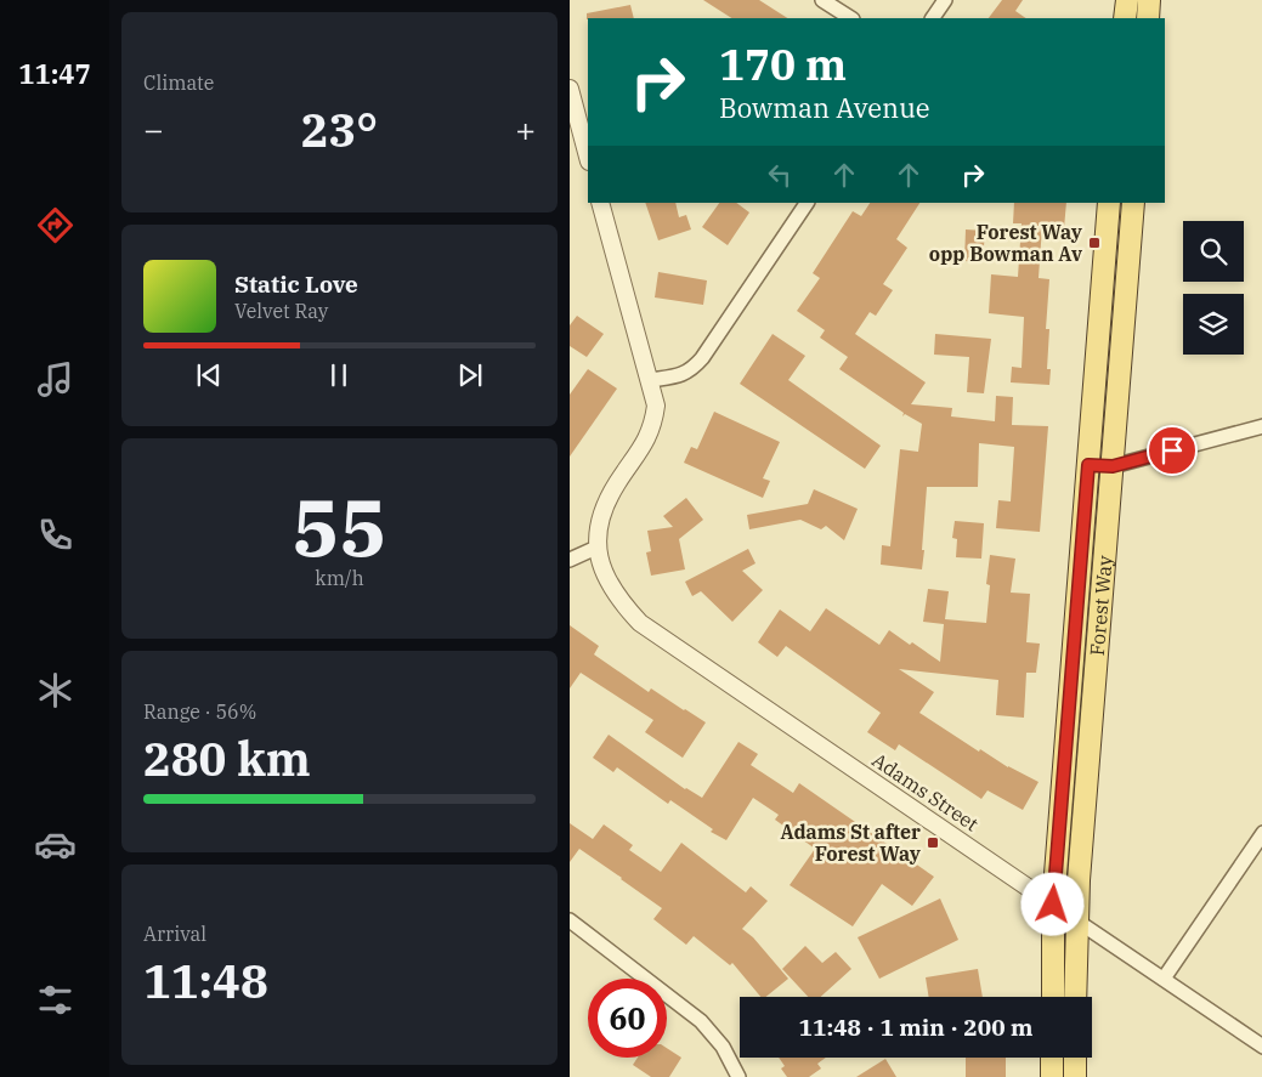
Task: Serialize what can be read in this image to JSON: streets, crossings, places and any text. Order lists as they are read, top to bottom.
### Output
{
  "streets": {
    "main road": ["Forest Way"],
    "street": ["Adams Street"]
  },
  "crossings": [
    ["Forest Way", "Adams Street"]
  ],
  "places": {
    "transit": ["Forest Way opp Bowman Av", "Adams St after Forest Way"]
  },
  "page": {
    "tabs": "11:47",
    "tile": [
      "Climate",
      ["55", "km/h"],
      ["Range · 56%", "280 km"],
      ["Arrival", "11:48"]
    ],
    "turn": ["170 m", "Bowman Avenue"],
    "heat": ["−", "23°", "+"],
    "song": ["Static Love", "Velvet Ray"],
    "limit": "60",
    "trip": "11:48 · 1 min · 200 m"
  }
}
